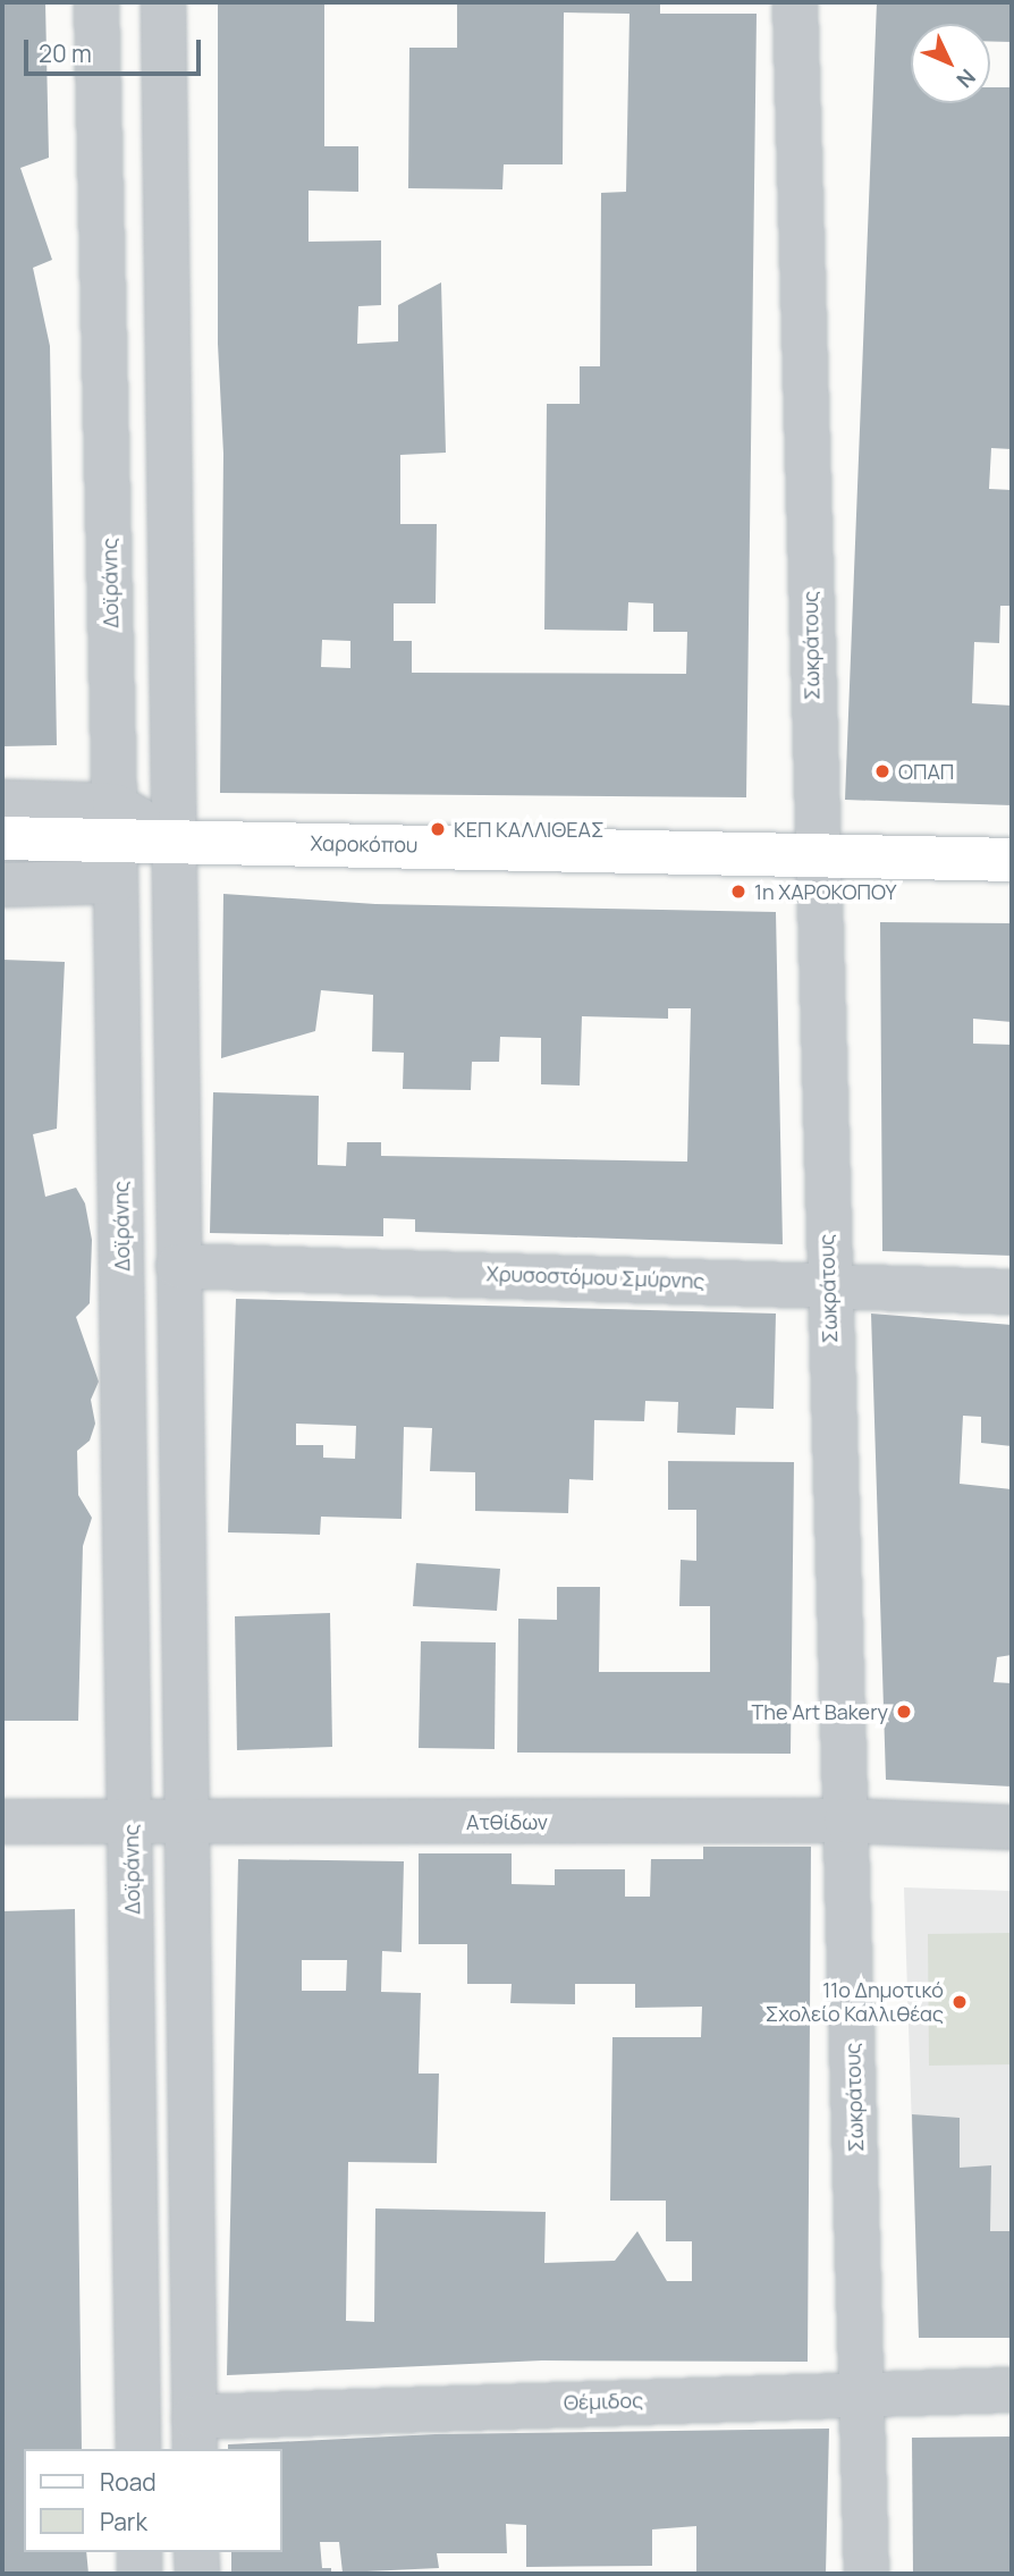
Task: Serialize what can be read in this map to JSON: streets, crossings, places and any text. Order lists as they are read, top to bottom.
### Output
{
  "streets": {
    "street": [
      "Δοϊράνης",
      "Σωκράτους",
      "Χαροκόπου",
      "Χρυσοστόμου Σμύρνης",
      "Ατθίδων",
      "Θέμιδος"
    ]
  },
  "crossings": [
    ["Δοϊράνης", "Χαροκόπου"],
    ["Δοϊράνης", "Ατθίδων"],
    ["Σωκράτους", "Χαροκόπου"],
    ["Σωκράτους", "Χρυσοστόμου Σμύρνης"],
    ["Σωκράτους", "Ατθίδων"],
    ["Σωκράτους", "Θέμιδος"]
  ],
  "places": [
    "ΟΠΑΠ",
    "ΚΕΠ ΚΑΛΛΙΘΕΑΣ",
    "1η ΧΑΡΟΚΟΠΟΥ",
    "The Art Bakery",
    "11ο Δημοτικό Σχολείο Καλλιθέας"
  ],
  "legend": ["Road", "Park"],
  "scale_bar": "20 m",
  "north": "bottom right"
}
